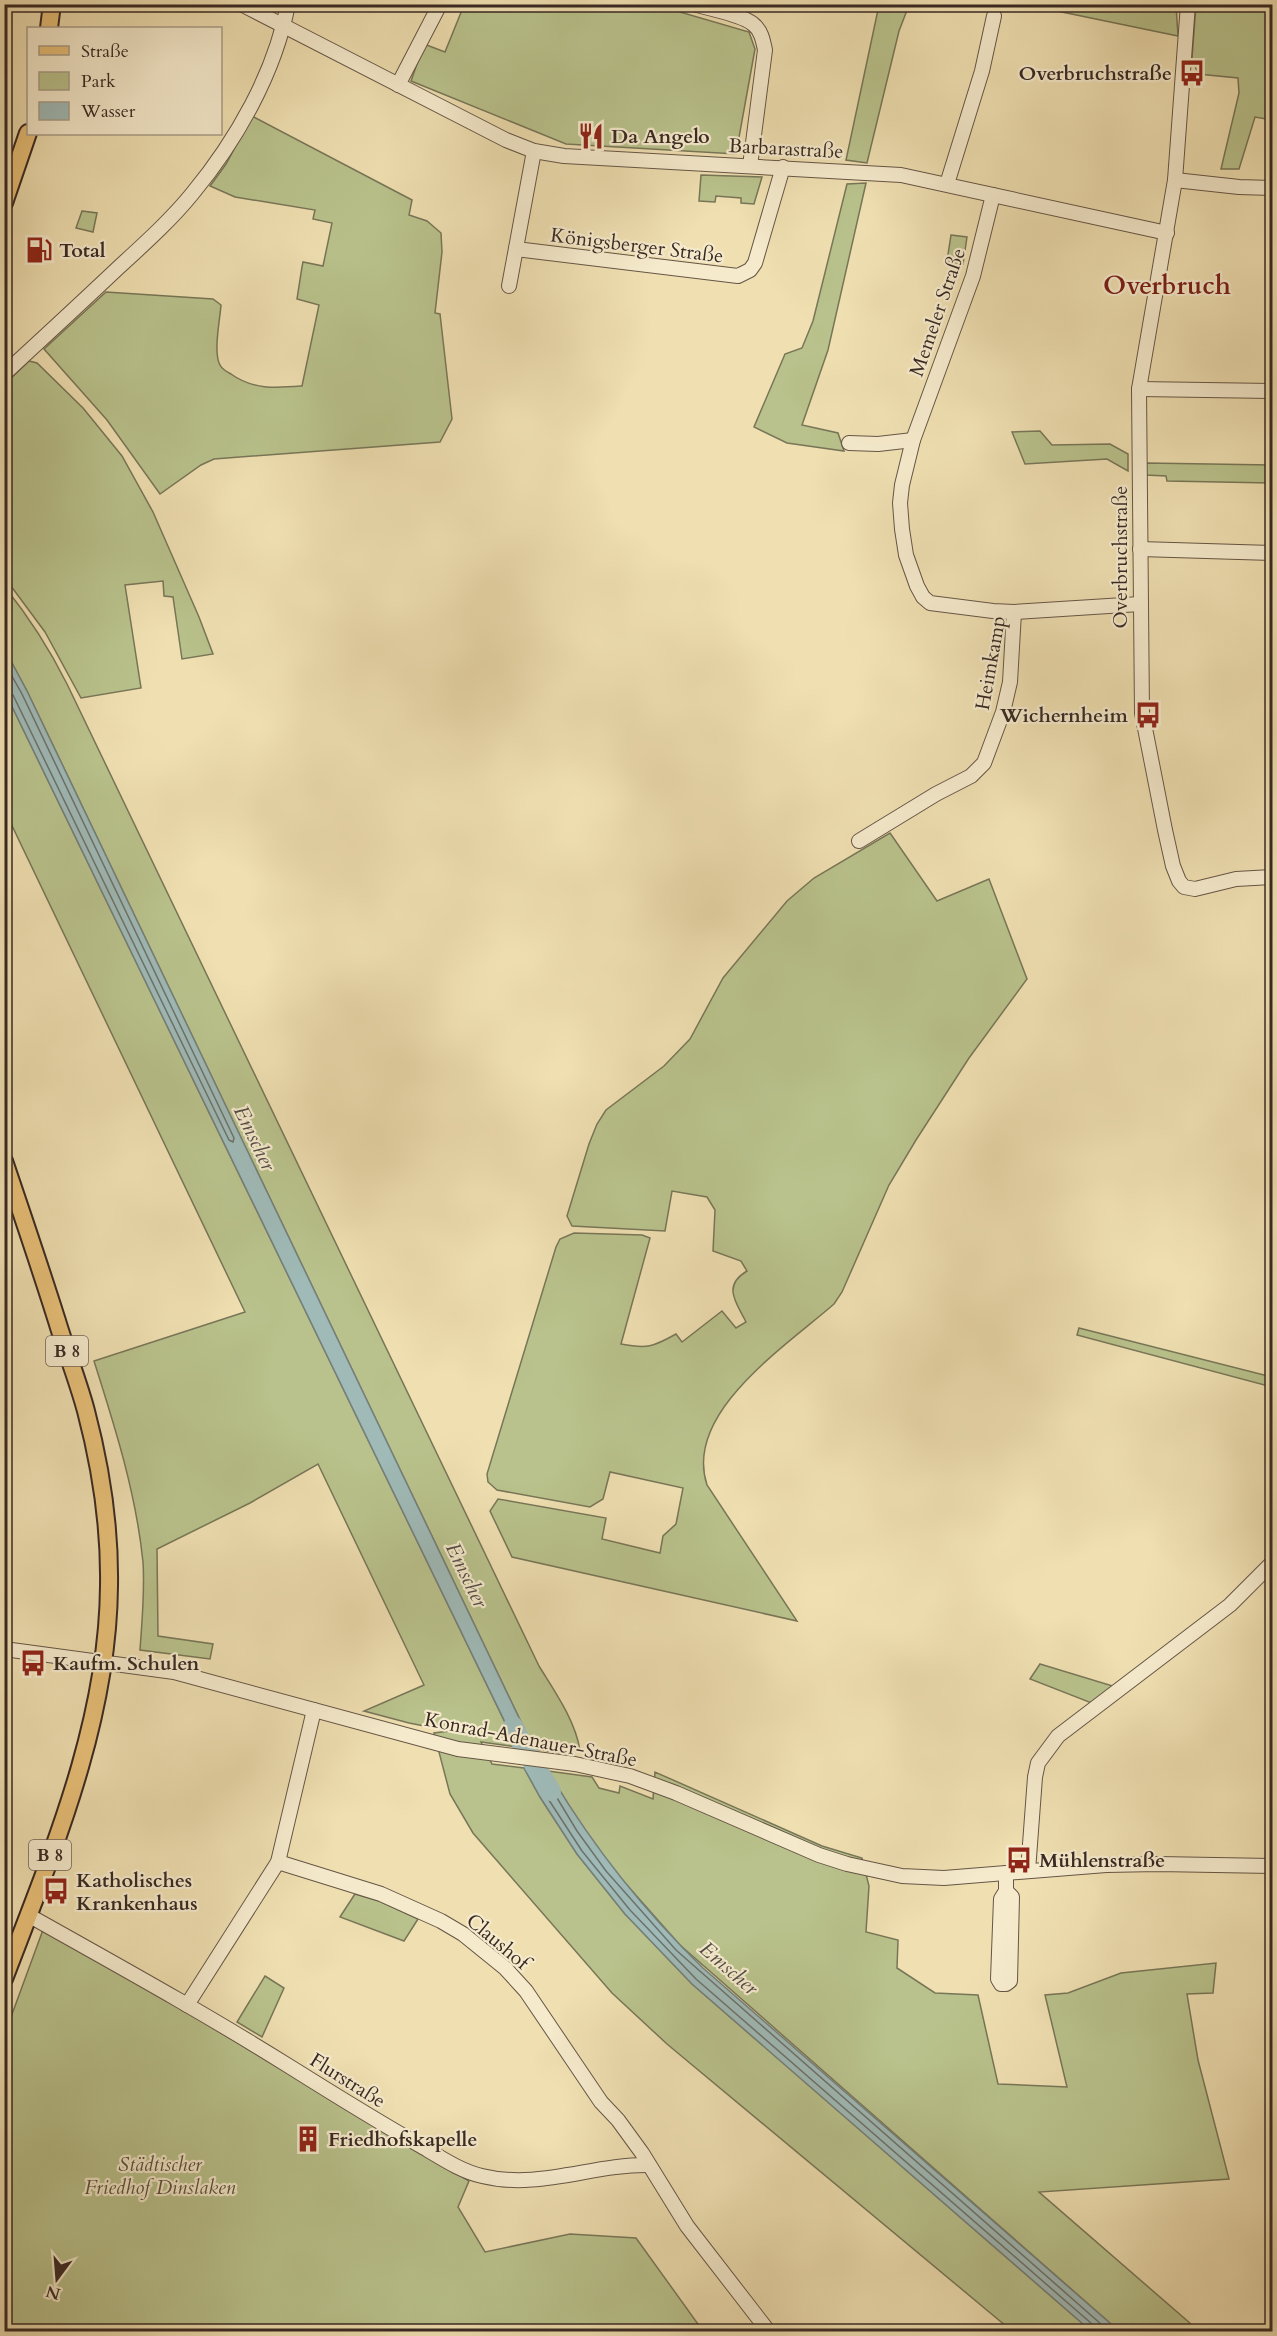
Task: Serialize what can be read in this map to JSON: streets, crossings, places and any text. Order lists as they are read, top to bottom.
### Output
{
  "streets": {
    "main road": ["B 8"],
    "street": [
      "Barbarastraße",
      "Königsberger Straße",
      "Memeler Straße",
      "Overbruchstraße",
      "Heimkamp",
      "Konrad-Adenauer-Straße",
      "Claushof",
      "Flurstraße"
    ]
  },
  "crossings": [
    ["Barbarastraße", "Königsberger Straße"],
    ["Barbarastraße", "Memeler Straße"],
    ["Barbarastraße", "Overbruchstraße"],
    ["Memeler Straße", "Heimkamp"],
    ["Overbruchstraße", "Heimkamp"],
    ["B 8", "Konrad-Adenauer-Straße"],
    ["B 8", "Flurstraße"],
    ["Claushof", "Flurstraße"]
  ],
  "districts": ["Overbruch"],
  "water": ["Emscher"],
  "parks": ["Städtischer Friedhof Dinslaken"],
  "places": {
    "bus stop": [
      "Overbruchstraße",
      "Wichernheim",
      "Kaufm. Schulen",
      "Mühlenstraße",
      "Katholisches Krankenhaus"
    ],
    "restaurant": ["Da Angelo"],
    "fuel station": ["Total"],
    "building": ["Friedhofskapelle"]
  },
  "legend": ["Straße", "Park", "Wasser"],
  "north": "bottom"
}
